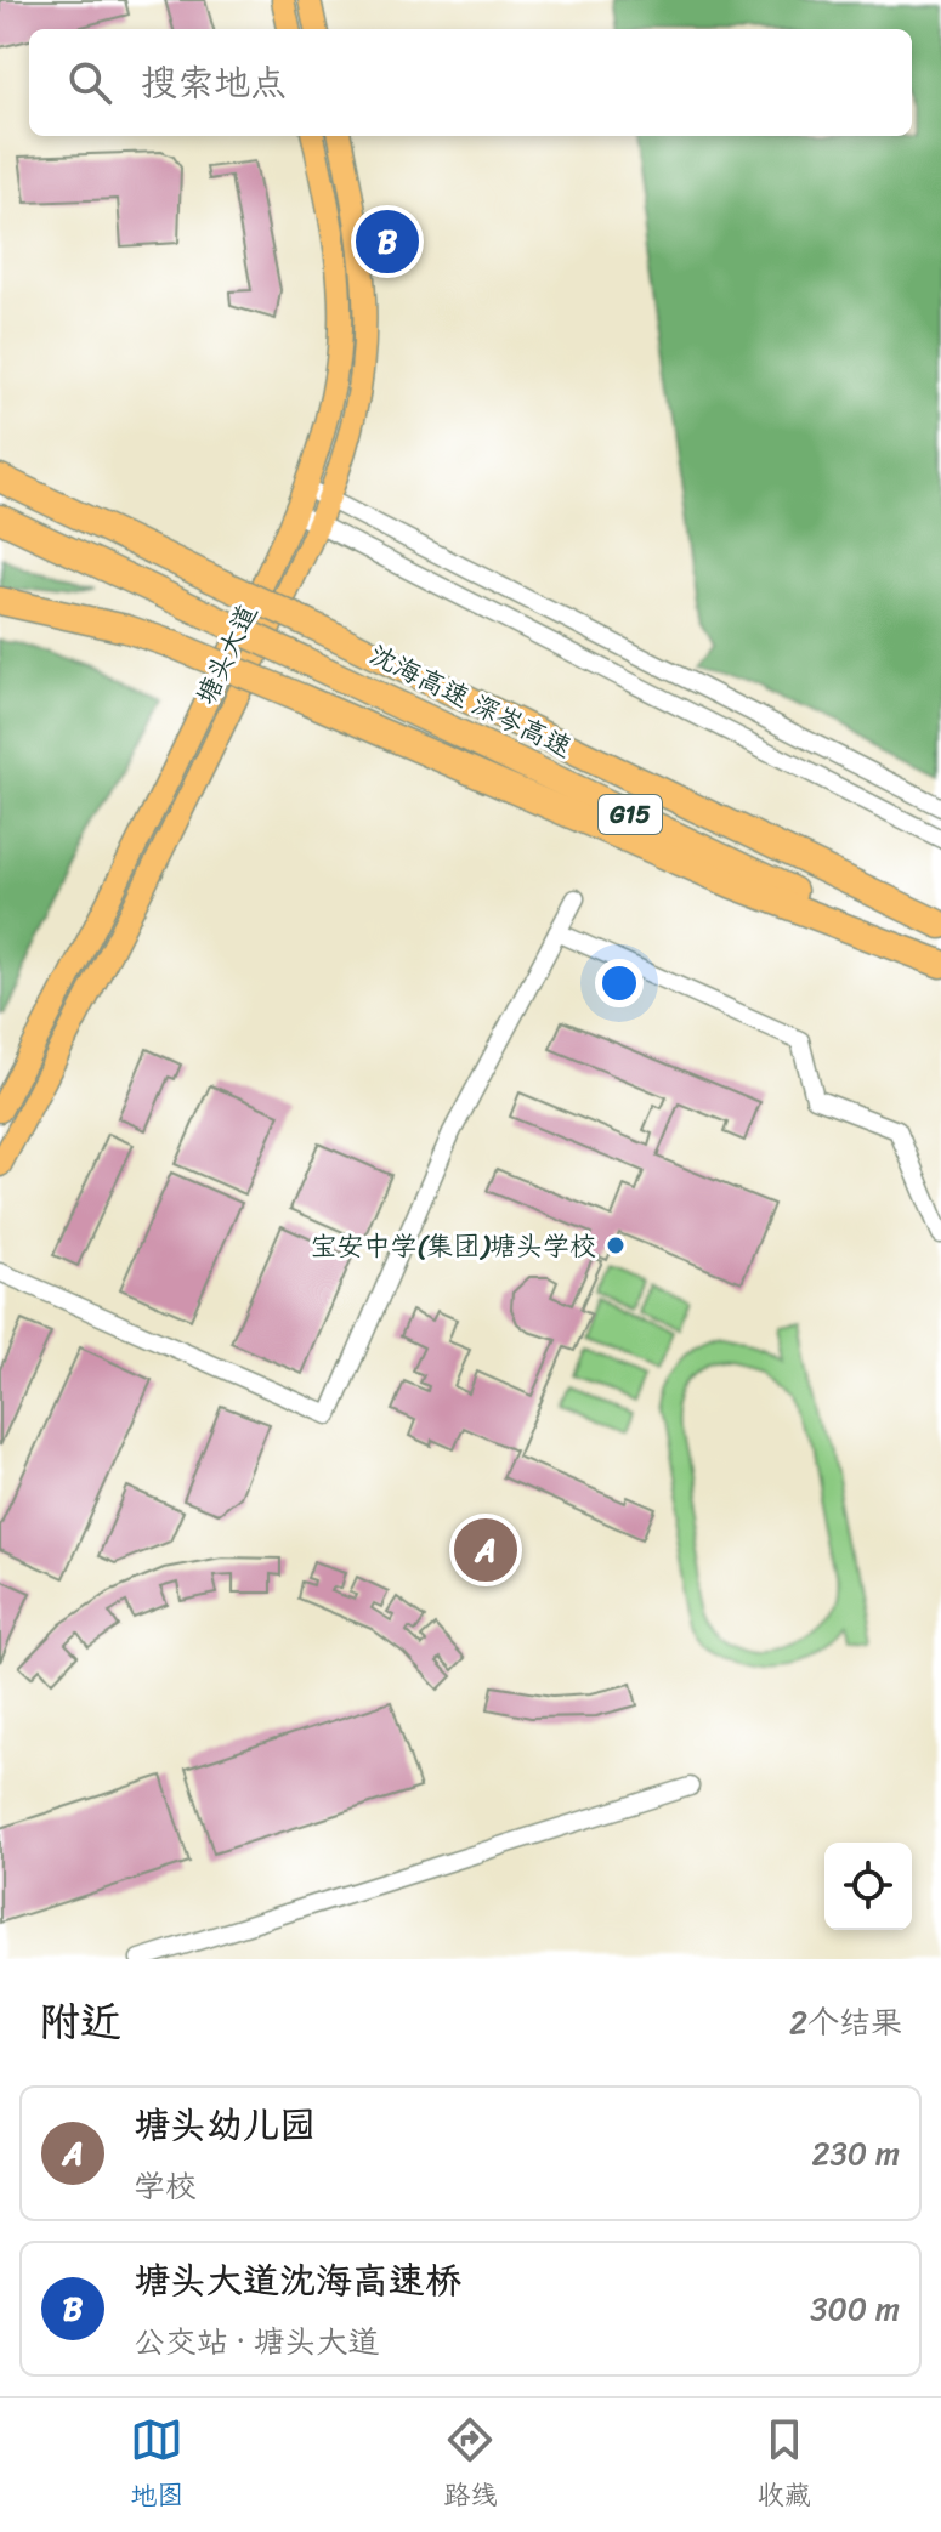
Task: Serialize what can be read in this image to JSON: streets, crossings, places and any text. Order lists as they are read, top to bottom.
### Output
{
  "streets": {
    "highway": ["沈海高速 深岑高速", "G15"],
    "main road": ["塘头大道"]
  },
  "places": ["宝安中学(集团)塘头学校"],
  "page": {
    "search": "搜索地点",
    "pins": ["B", "A"],
    "heading": ["附近", "2个结果"],
    "list": [
      {
        "mark": "A",
        "name": "塘头幼儿园",
        "note": "学校",
        "value": "230 m"
      },
      {
        "mark": "B",
        "name": "塘头大道沈海高速桥",
        "note": "公交站 · 塘头大道",
        "value": "300 m"
      }
    ],
    "nav": ["地图", "路线", "收藏"]
  }
}
